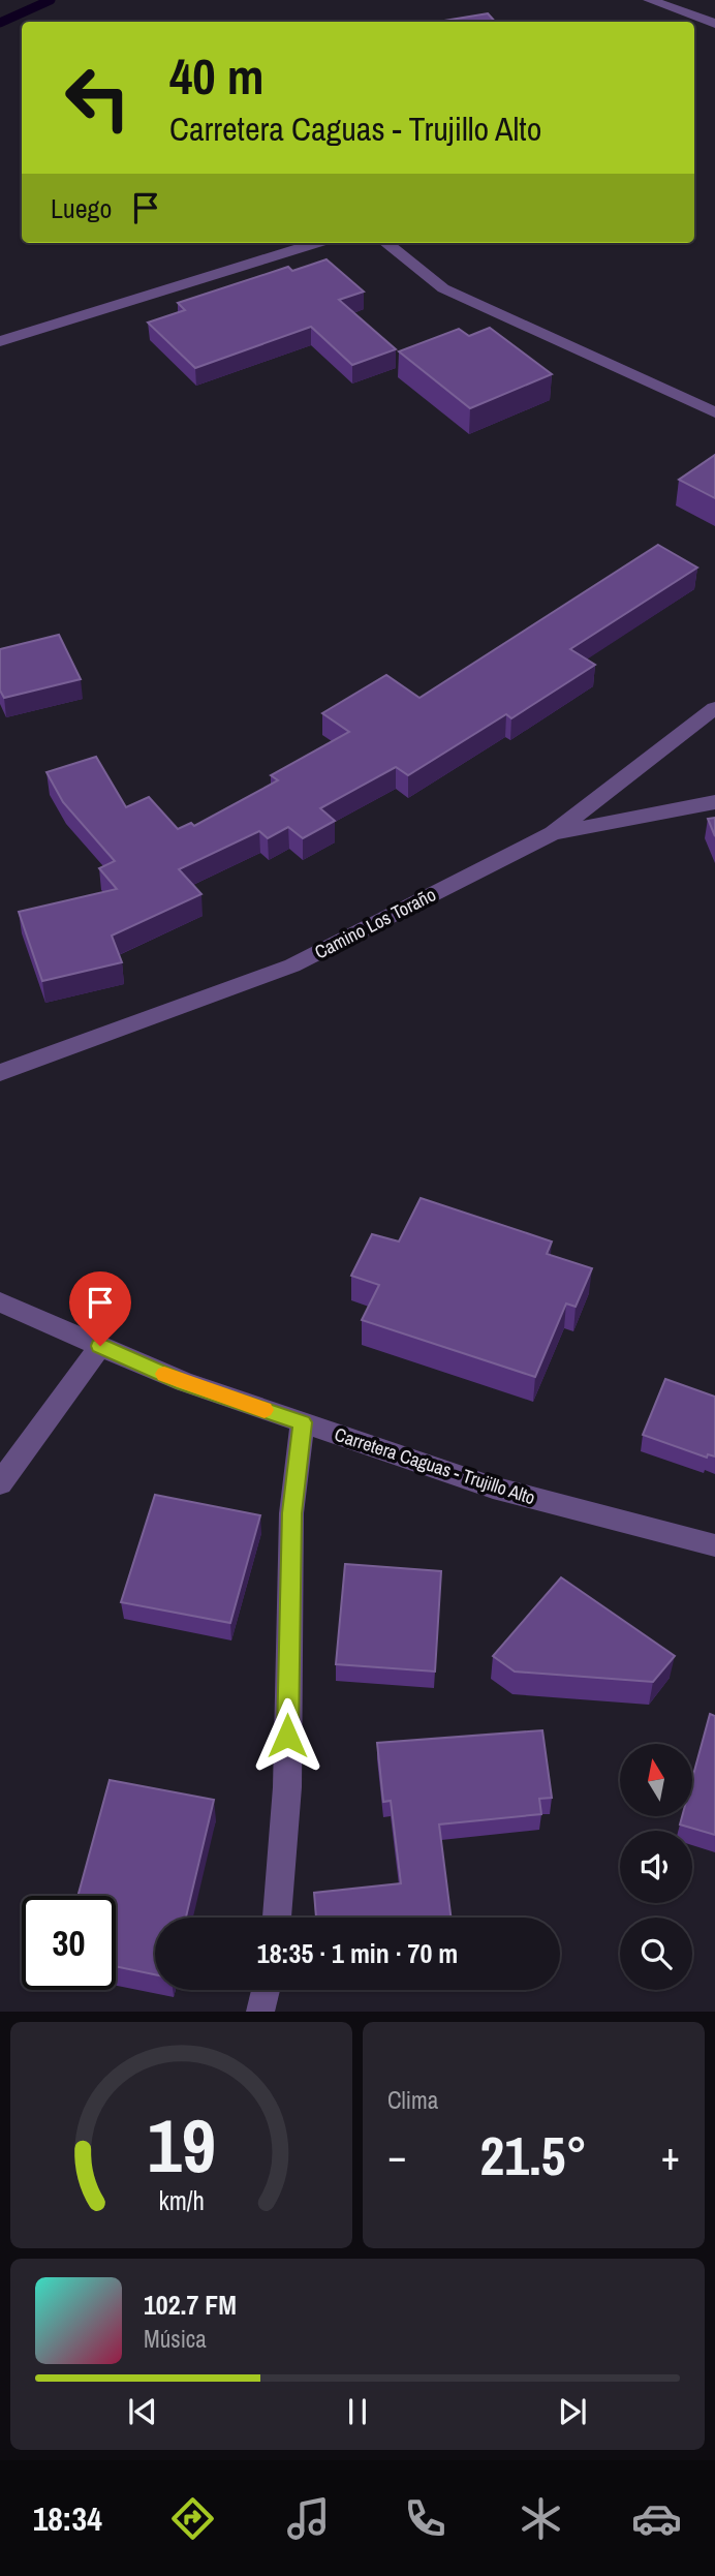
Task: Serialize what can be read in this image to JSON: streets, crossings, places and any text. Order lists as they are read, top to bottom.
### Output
{
  "streets": {
    "street": ["Camino Los Toraño", "Carretera Caguas - Trujillo Alto"]
  },
  "north": "top",
  "page": {
    "turn": ["40 m", "Carretera Caguas - Trujillo Alto"],
    "then": "Luego",
    "limit": "30",
    "trip": "18:35 · 1 min · 70 m",
    "tile": "Clima",
    "heat": ["−", "21.5°", "+"],
    "song": ["102.7 FM", "Música"],
    "tabs": "18:34",
    "gauge": ["19", "km/h"]
  }
}
